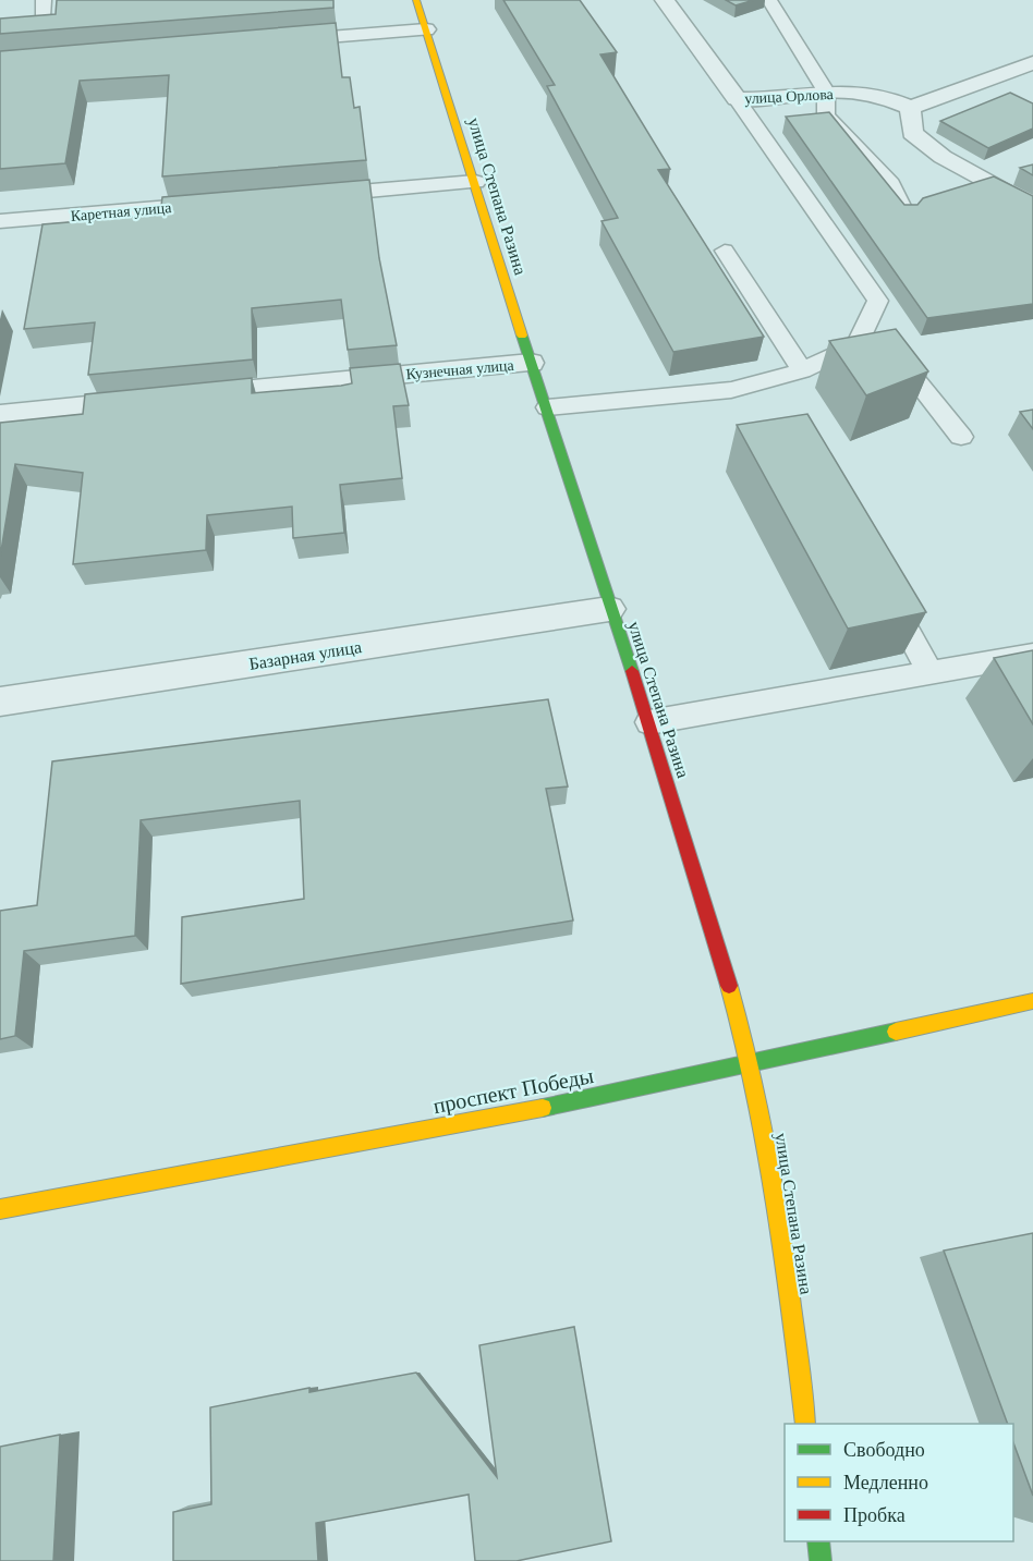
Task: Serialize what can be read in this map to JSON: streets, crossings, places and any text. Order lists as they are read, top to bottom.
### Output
{
  "streets": {
    "main road": ["улица Степана Разина", "проспект Победы"],
    "street": [
      "улица Орлова",
      "Каретная улица",
      "Кузнечная улица",
      "Базарная улица"
    ]
  },
  "crossings": [
    ["улица Степана Разина", "Кузнечная улица"],
    ["улица Степана Разина", "Базарная улица"],
    ["улица Степана Разина", "проспект Победы"]
  ],
  "legend": ["Свободно", "Медленно", "Пробка"]
}
